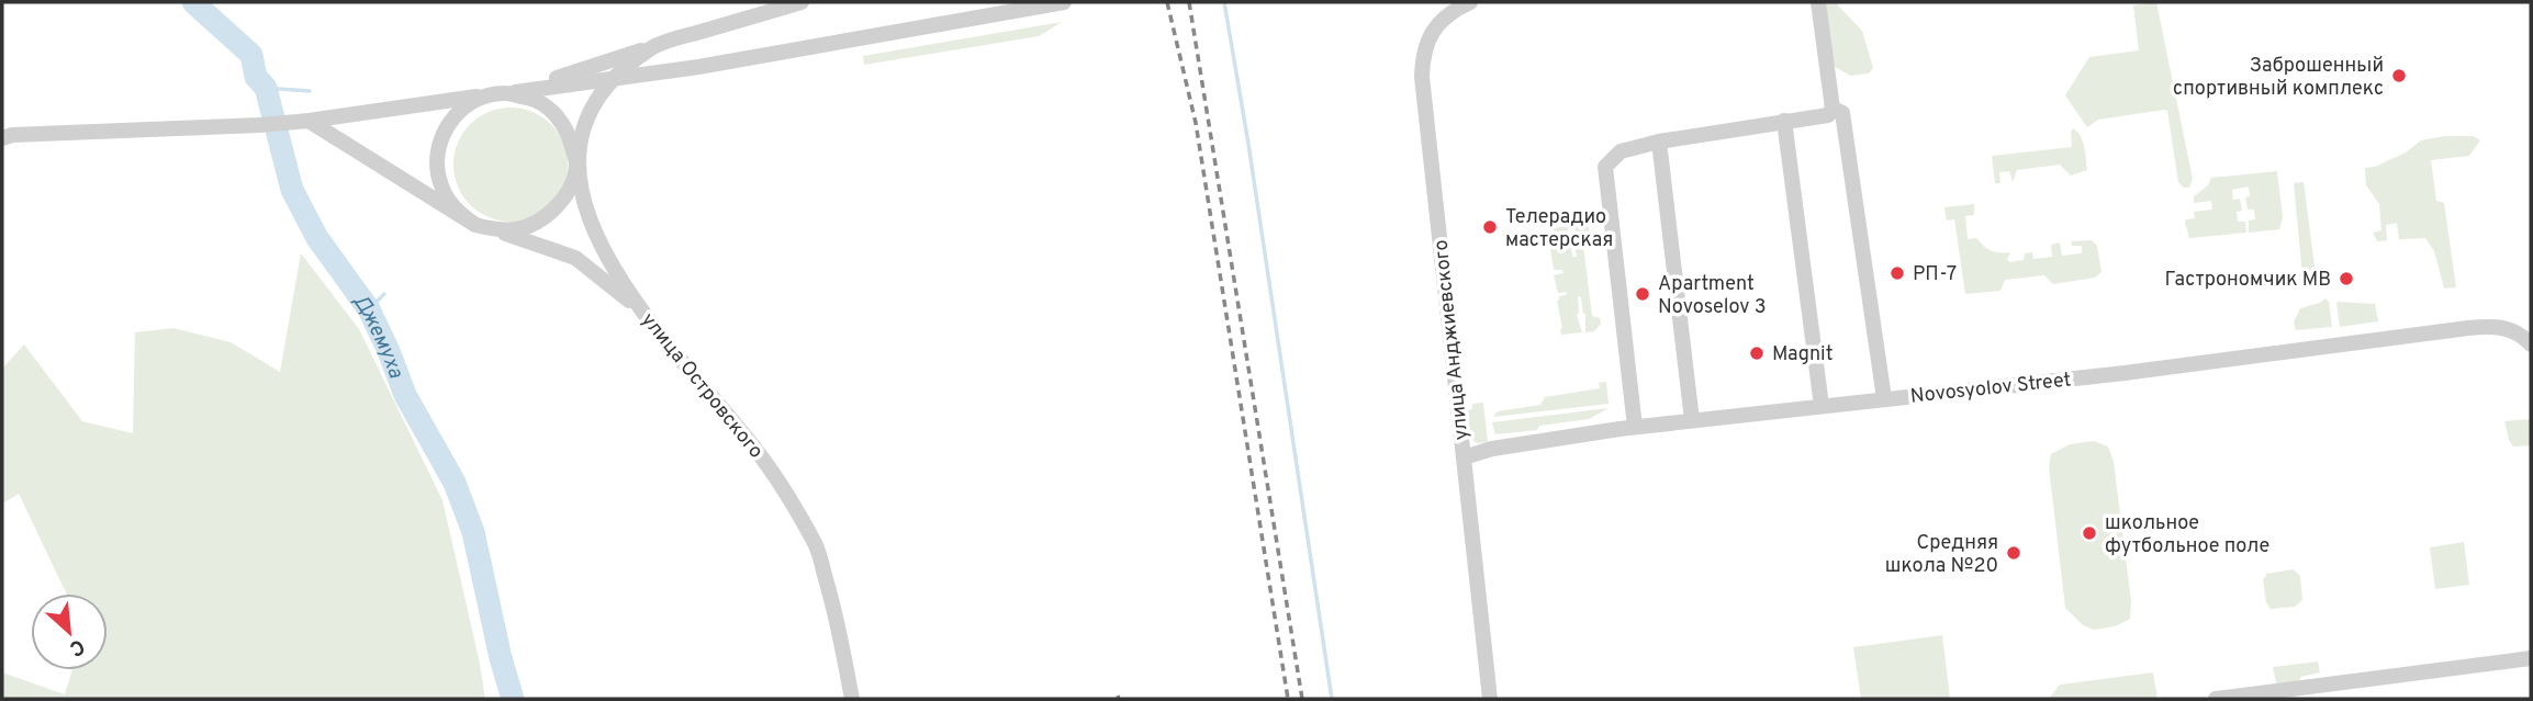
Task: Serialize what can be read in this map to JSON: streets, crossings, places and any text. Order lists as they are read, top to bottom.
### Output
{
  "streets": {
    "street": ["улица Анджиевского", "улица Островского", "Novosyolov Street"]
  },
  "crossings": [
    ["улица Анджиевского", "Novosyolov Street"]
  ],
  "water": ["Джемуха"],
  "places": [
    "Заброшенный спортивный комплекс",
    "Телерадио мастерская",
    "РП-7",
    "Гастрономчик МВ",
    "Apartment Novoselov 3",
    "Magnit",
    "школьное футбольное поле",
    "Средняя школа №20"
  ],
  "north": "bottom right"
}
